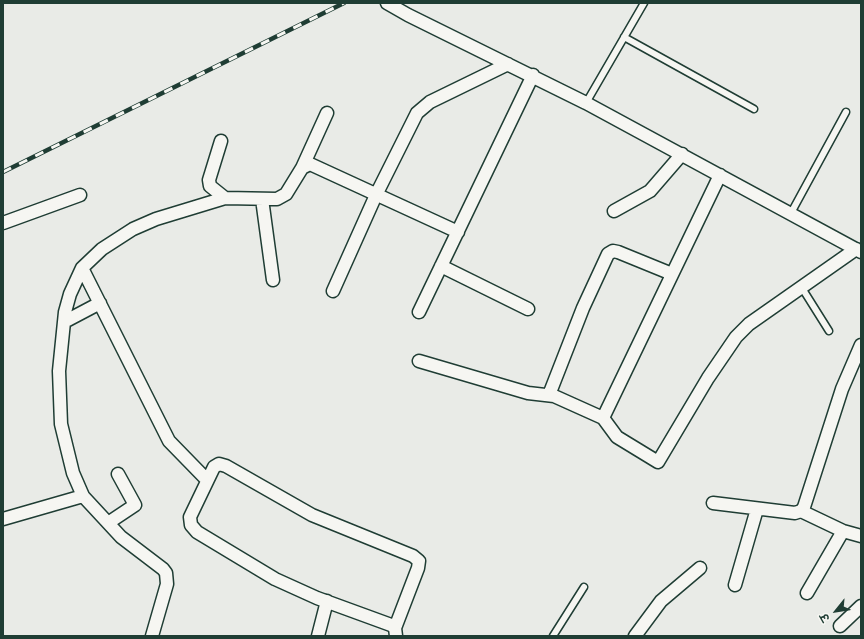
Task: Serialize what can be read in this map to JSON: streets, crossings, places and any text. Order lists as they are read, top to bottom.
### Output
{
  "north": "bottom left"
}
